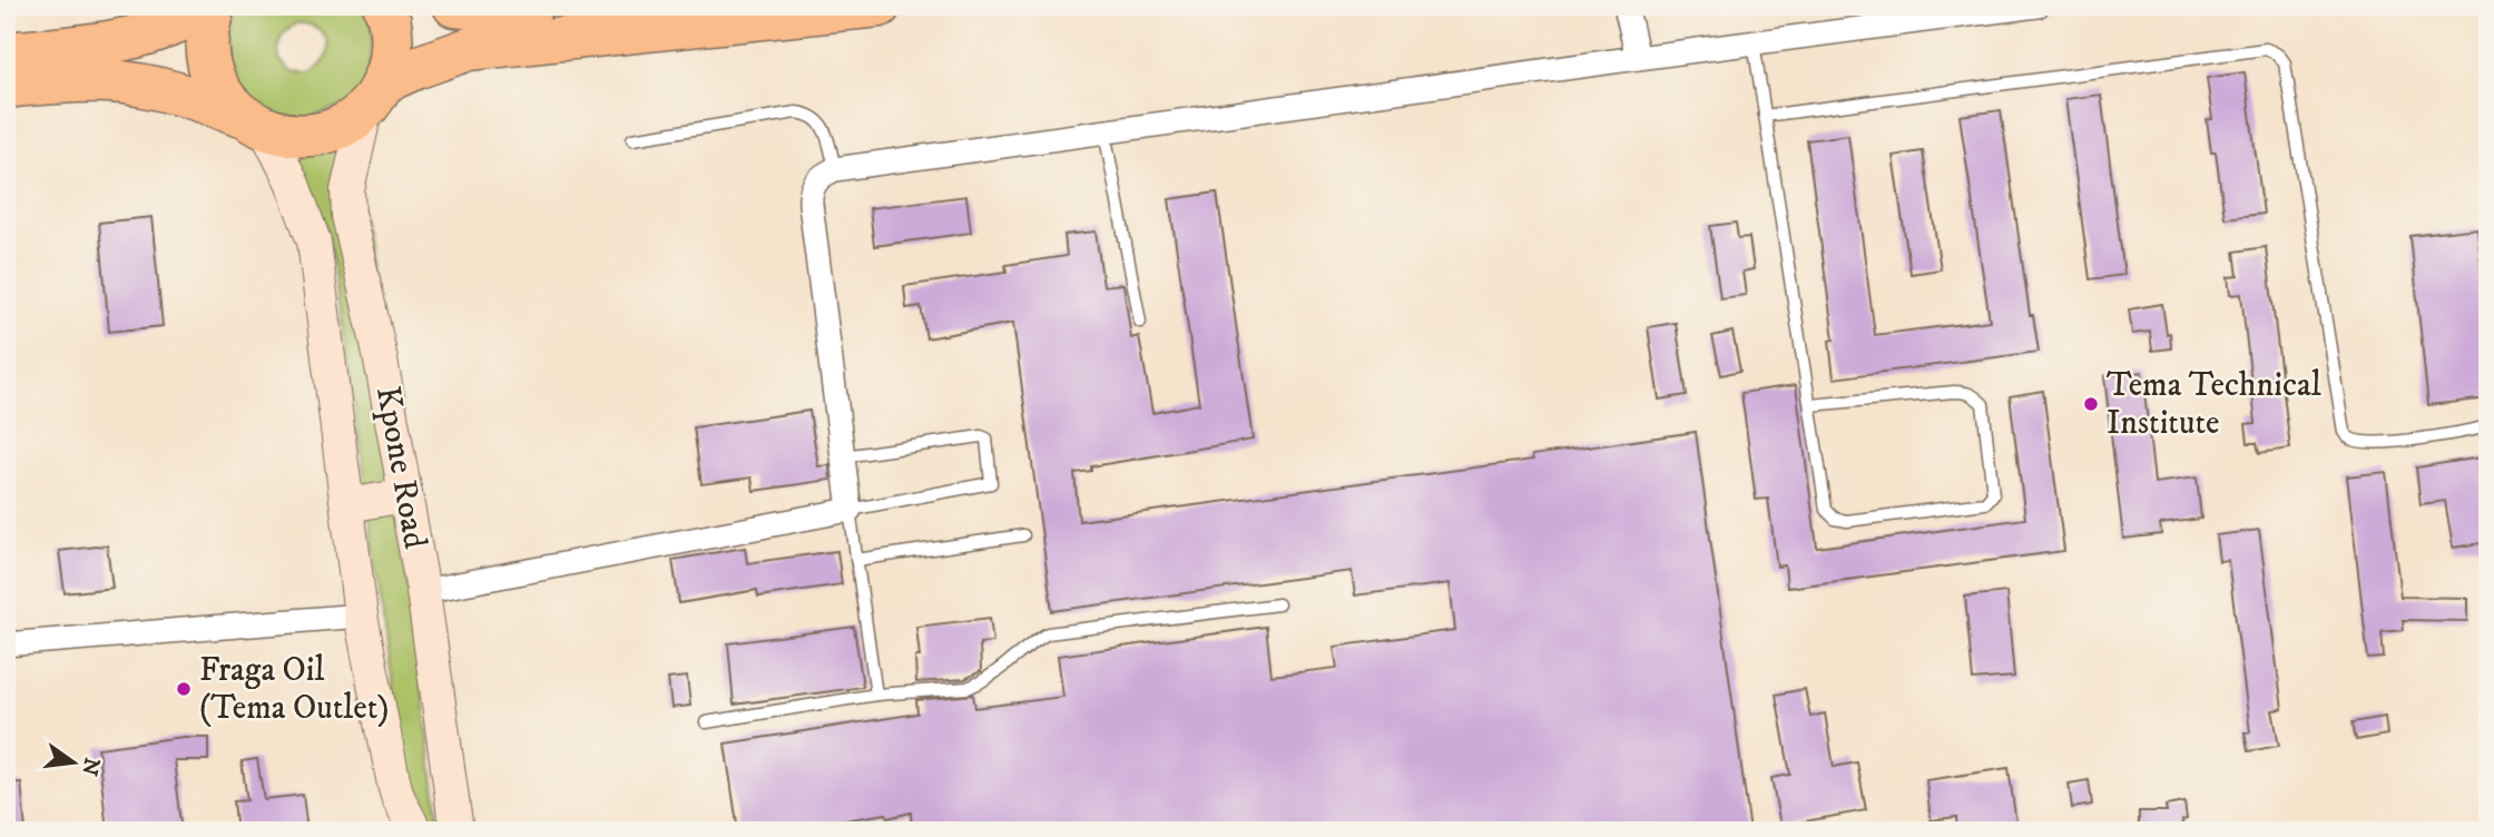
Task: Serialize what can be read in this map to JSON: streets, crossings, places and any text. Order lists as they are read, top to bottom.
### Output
{
  "streets": {
    "main road": ["Kpone Road"]
  },
  "places": ["Tema Technical Institute", "Fraga Oil (Tema Outlet)"],
  "north": "right"
}
